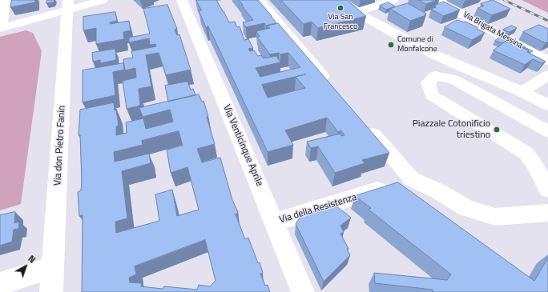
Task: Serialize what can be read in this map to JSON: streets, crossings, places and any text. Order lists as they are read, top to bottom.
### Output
{
  "streets": {
    "street": [
      "Via Brigata Messina",
      "Via don Pietro Fanin",
      "Via Venticinque Aprile",
      "Via della Resistenza"
    ]
  },
  "crossings": [
    ["Via Venticinque Aprile", "Via della Resistenza"]
  ],
  "places": ["Via San Francesco", "Comune di Monfalcone", "Piazzale Cotonificio triestino"],
  "north": "top right"
}
